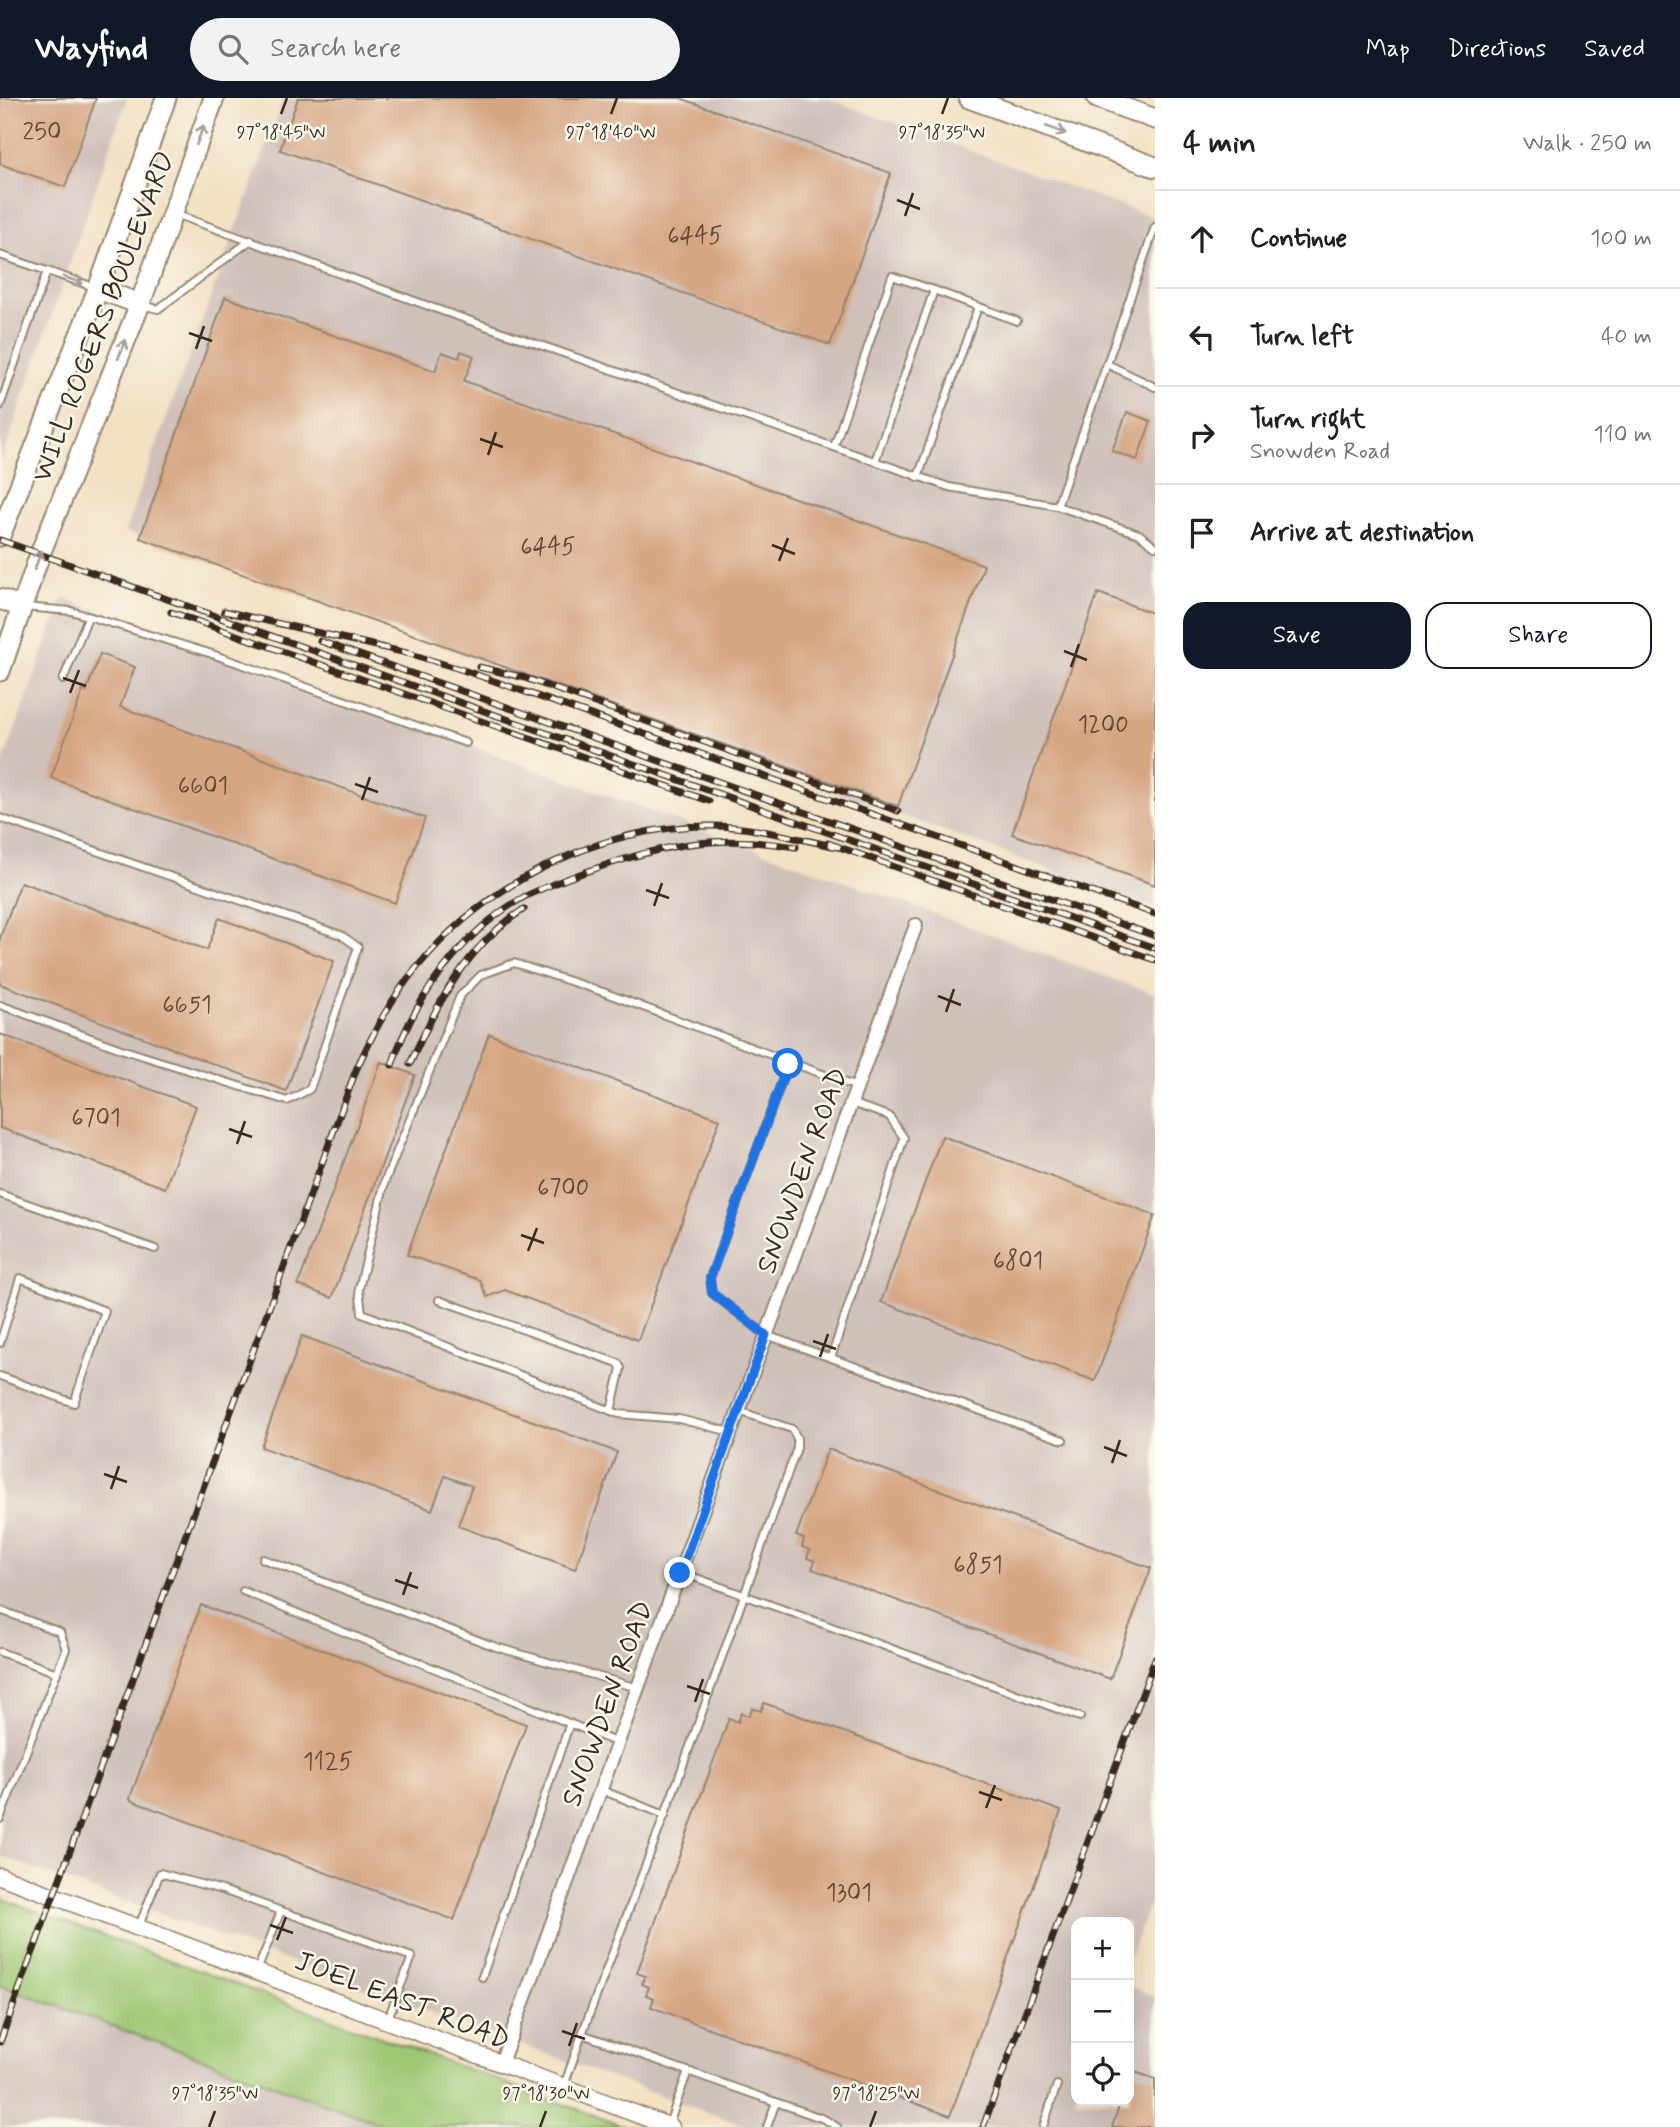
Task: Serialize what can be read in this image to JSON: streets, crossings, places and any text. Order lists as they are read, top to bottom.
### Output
{
  "streets": {
    "main road": ["WILL ROGERS BOULEVARD"],
    "street": ["SNOWDEN ROAD", "JOEL EAST ROAD"]
  },
  "crossings": [
    ["SNOWDEN ROAD", "JOEL EAST ROAD"]
  ],
  "house_numbers": [
    "250",
    "6445",
    "6445",
    "1200",
    "6601",
    "6651",
    "6701",
    "6700",
    "6801",
    "6851",
    "1125",
    "1301"
  ],
  "page": {
    "header": "Wayfind",
    "search": "Search here",
    "nav": ["Map", "Directions", "Saved"],
    "heading": ["4 min", "Walk · 250 m"],
    "list": [
      ["Continue", "100 m"],
      ["Turn left", "40 m"],
      ["Turn right", "Snowden Road", "110 m"],
      "Arrive at destination"
    ],
    "buttons": ["Save", "Share"],
    "map_buttons": ["+", "−"]
  },
  "coordinates": [
    "97°18'45\"W",
    "97°18'40\"W",
    "97°18'35\"W",
    "97°18'30\"W",
    "97°18'25\"W"
  ]
}
